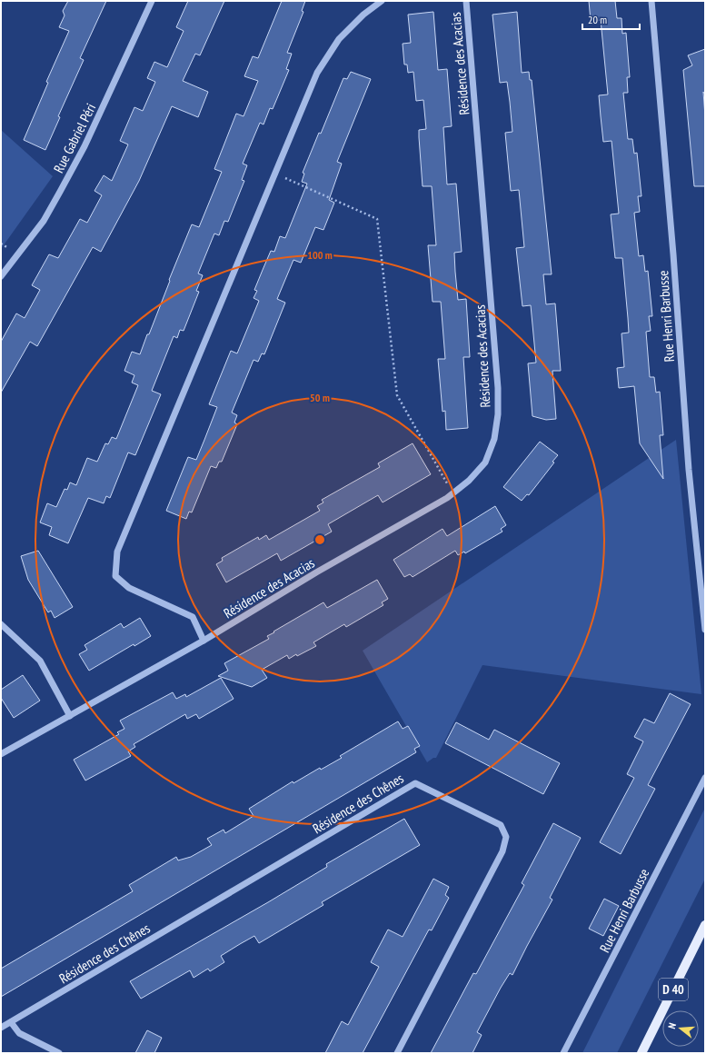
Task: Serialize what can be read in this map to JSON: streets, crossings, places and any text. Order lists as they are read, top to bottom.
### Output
{
  "streets": {
    "main road": ["D 40"],
    "street": [
      "Résidence des Acacias",
      "Rue Gabriel Péri",
      "Rue Henri Barbusse",
      "Résidence des Chênes"
    ]
  },
  "scale_bar": "20 m",
  "north": "left",
  "rings": ["100 m", "50 m"]
}
